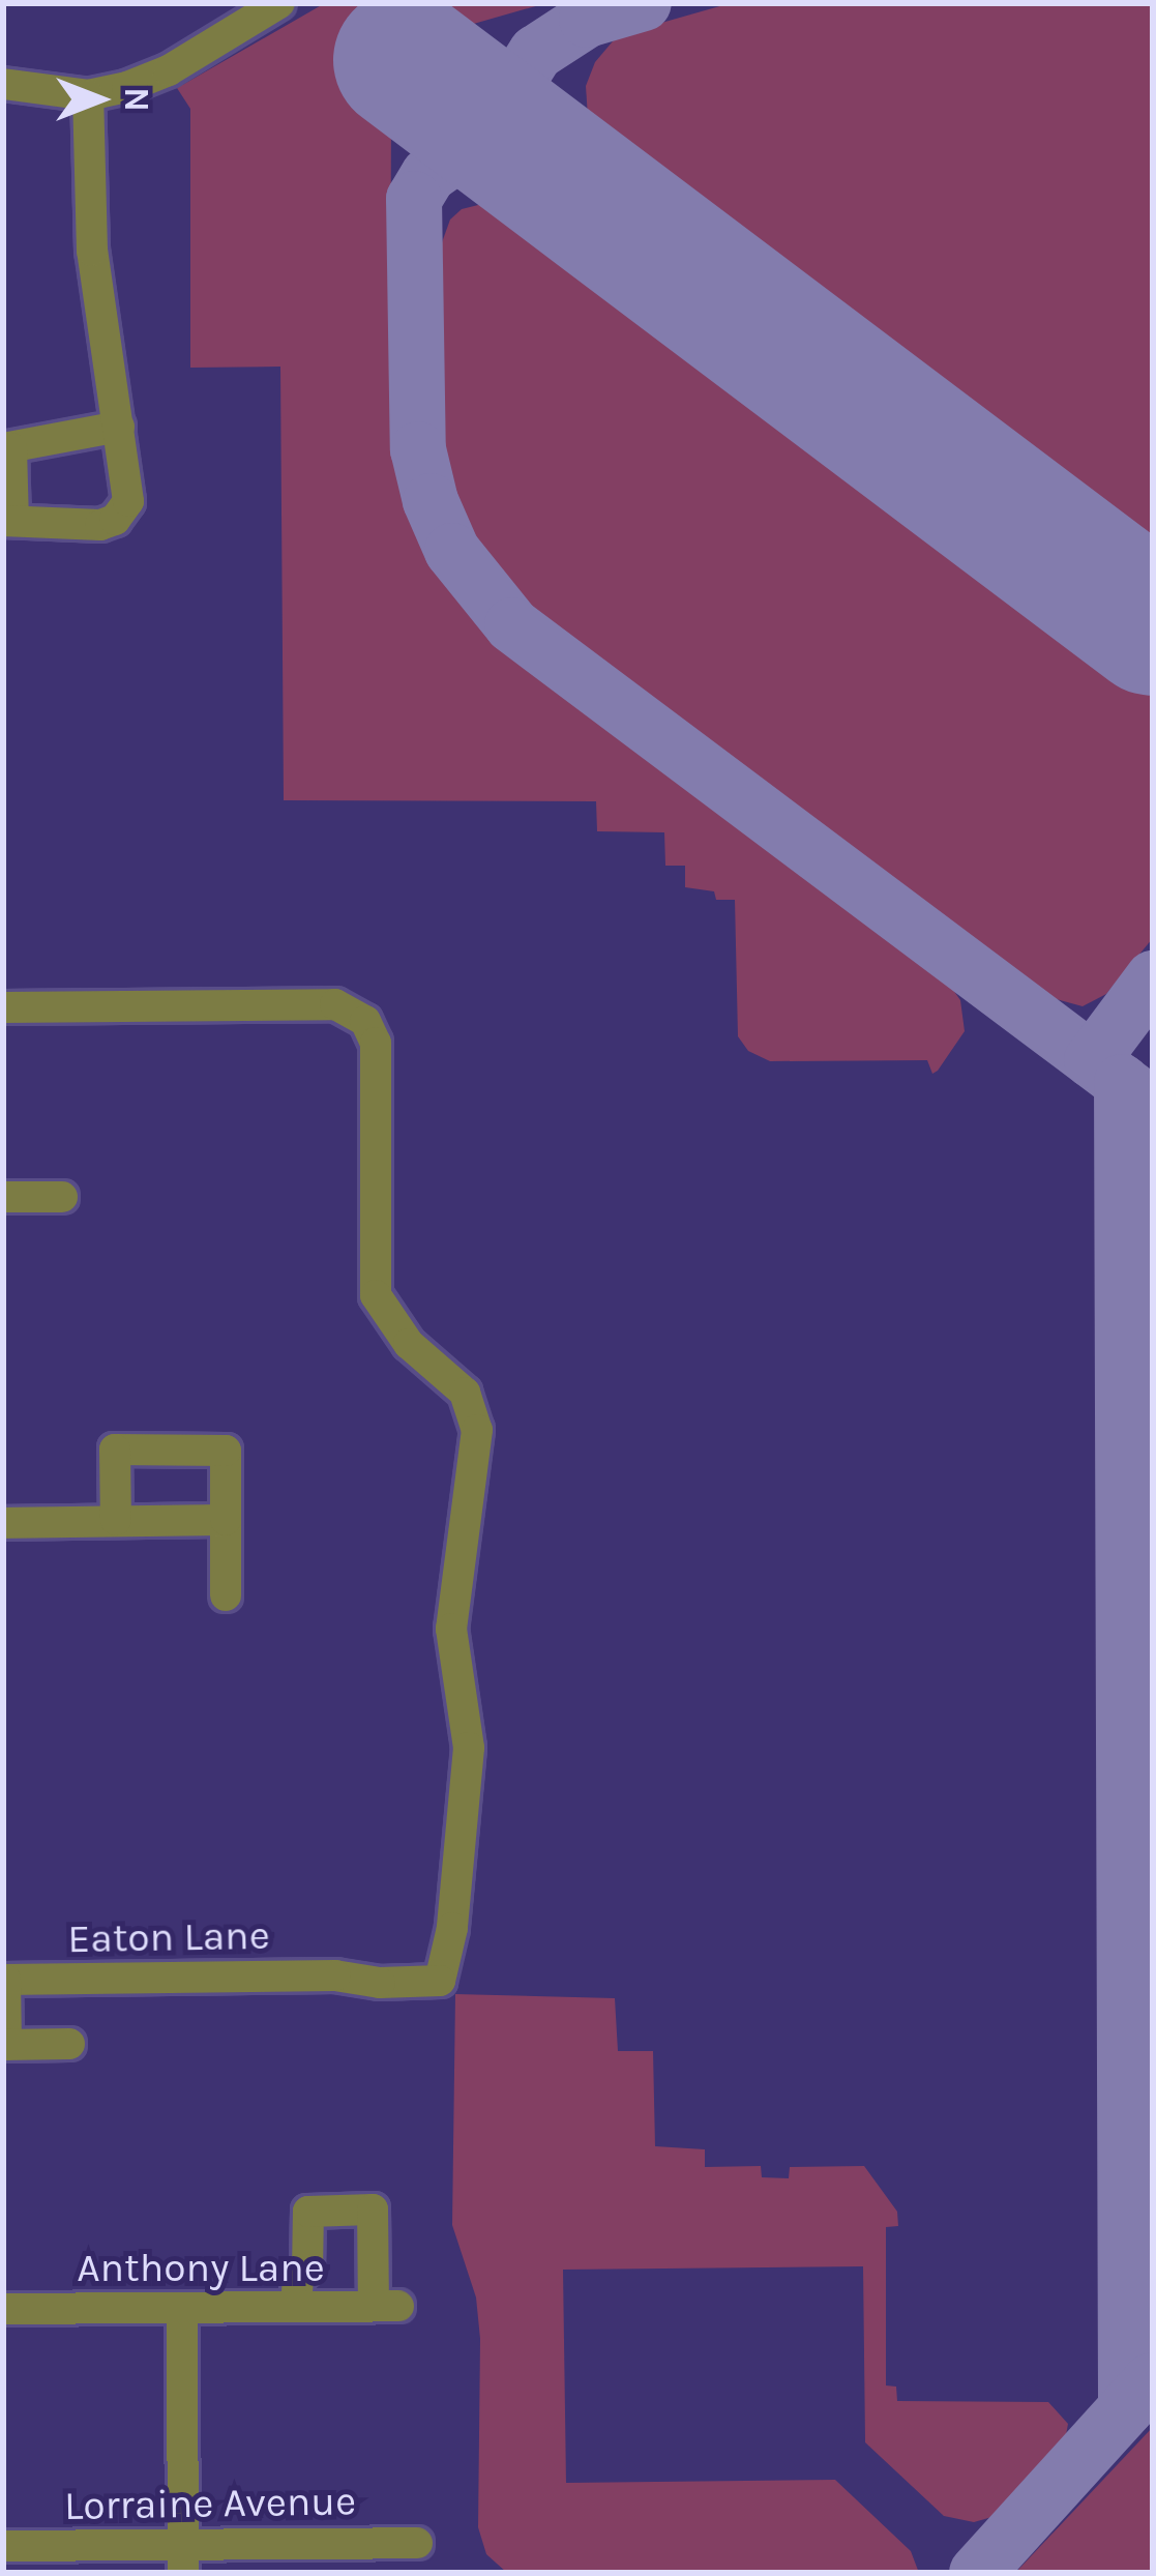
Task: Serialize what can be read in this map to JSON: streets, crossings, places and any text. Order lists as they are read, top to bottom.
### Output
{
  "streets": {
    "street": ["Eaton Lane", "Anthony Lane", "Lorraine Avenue"]
  },
  "north": "right"
}
